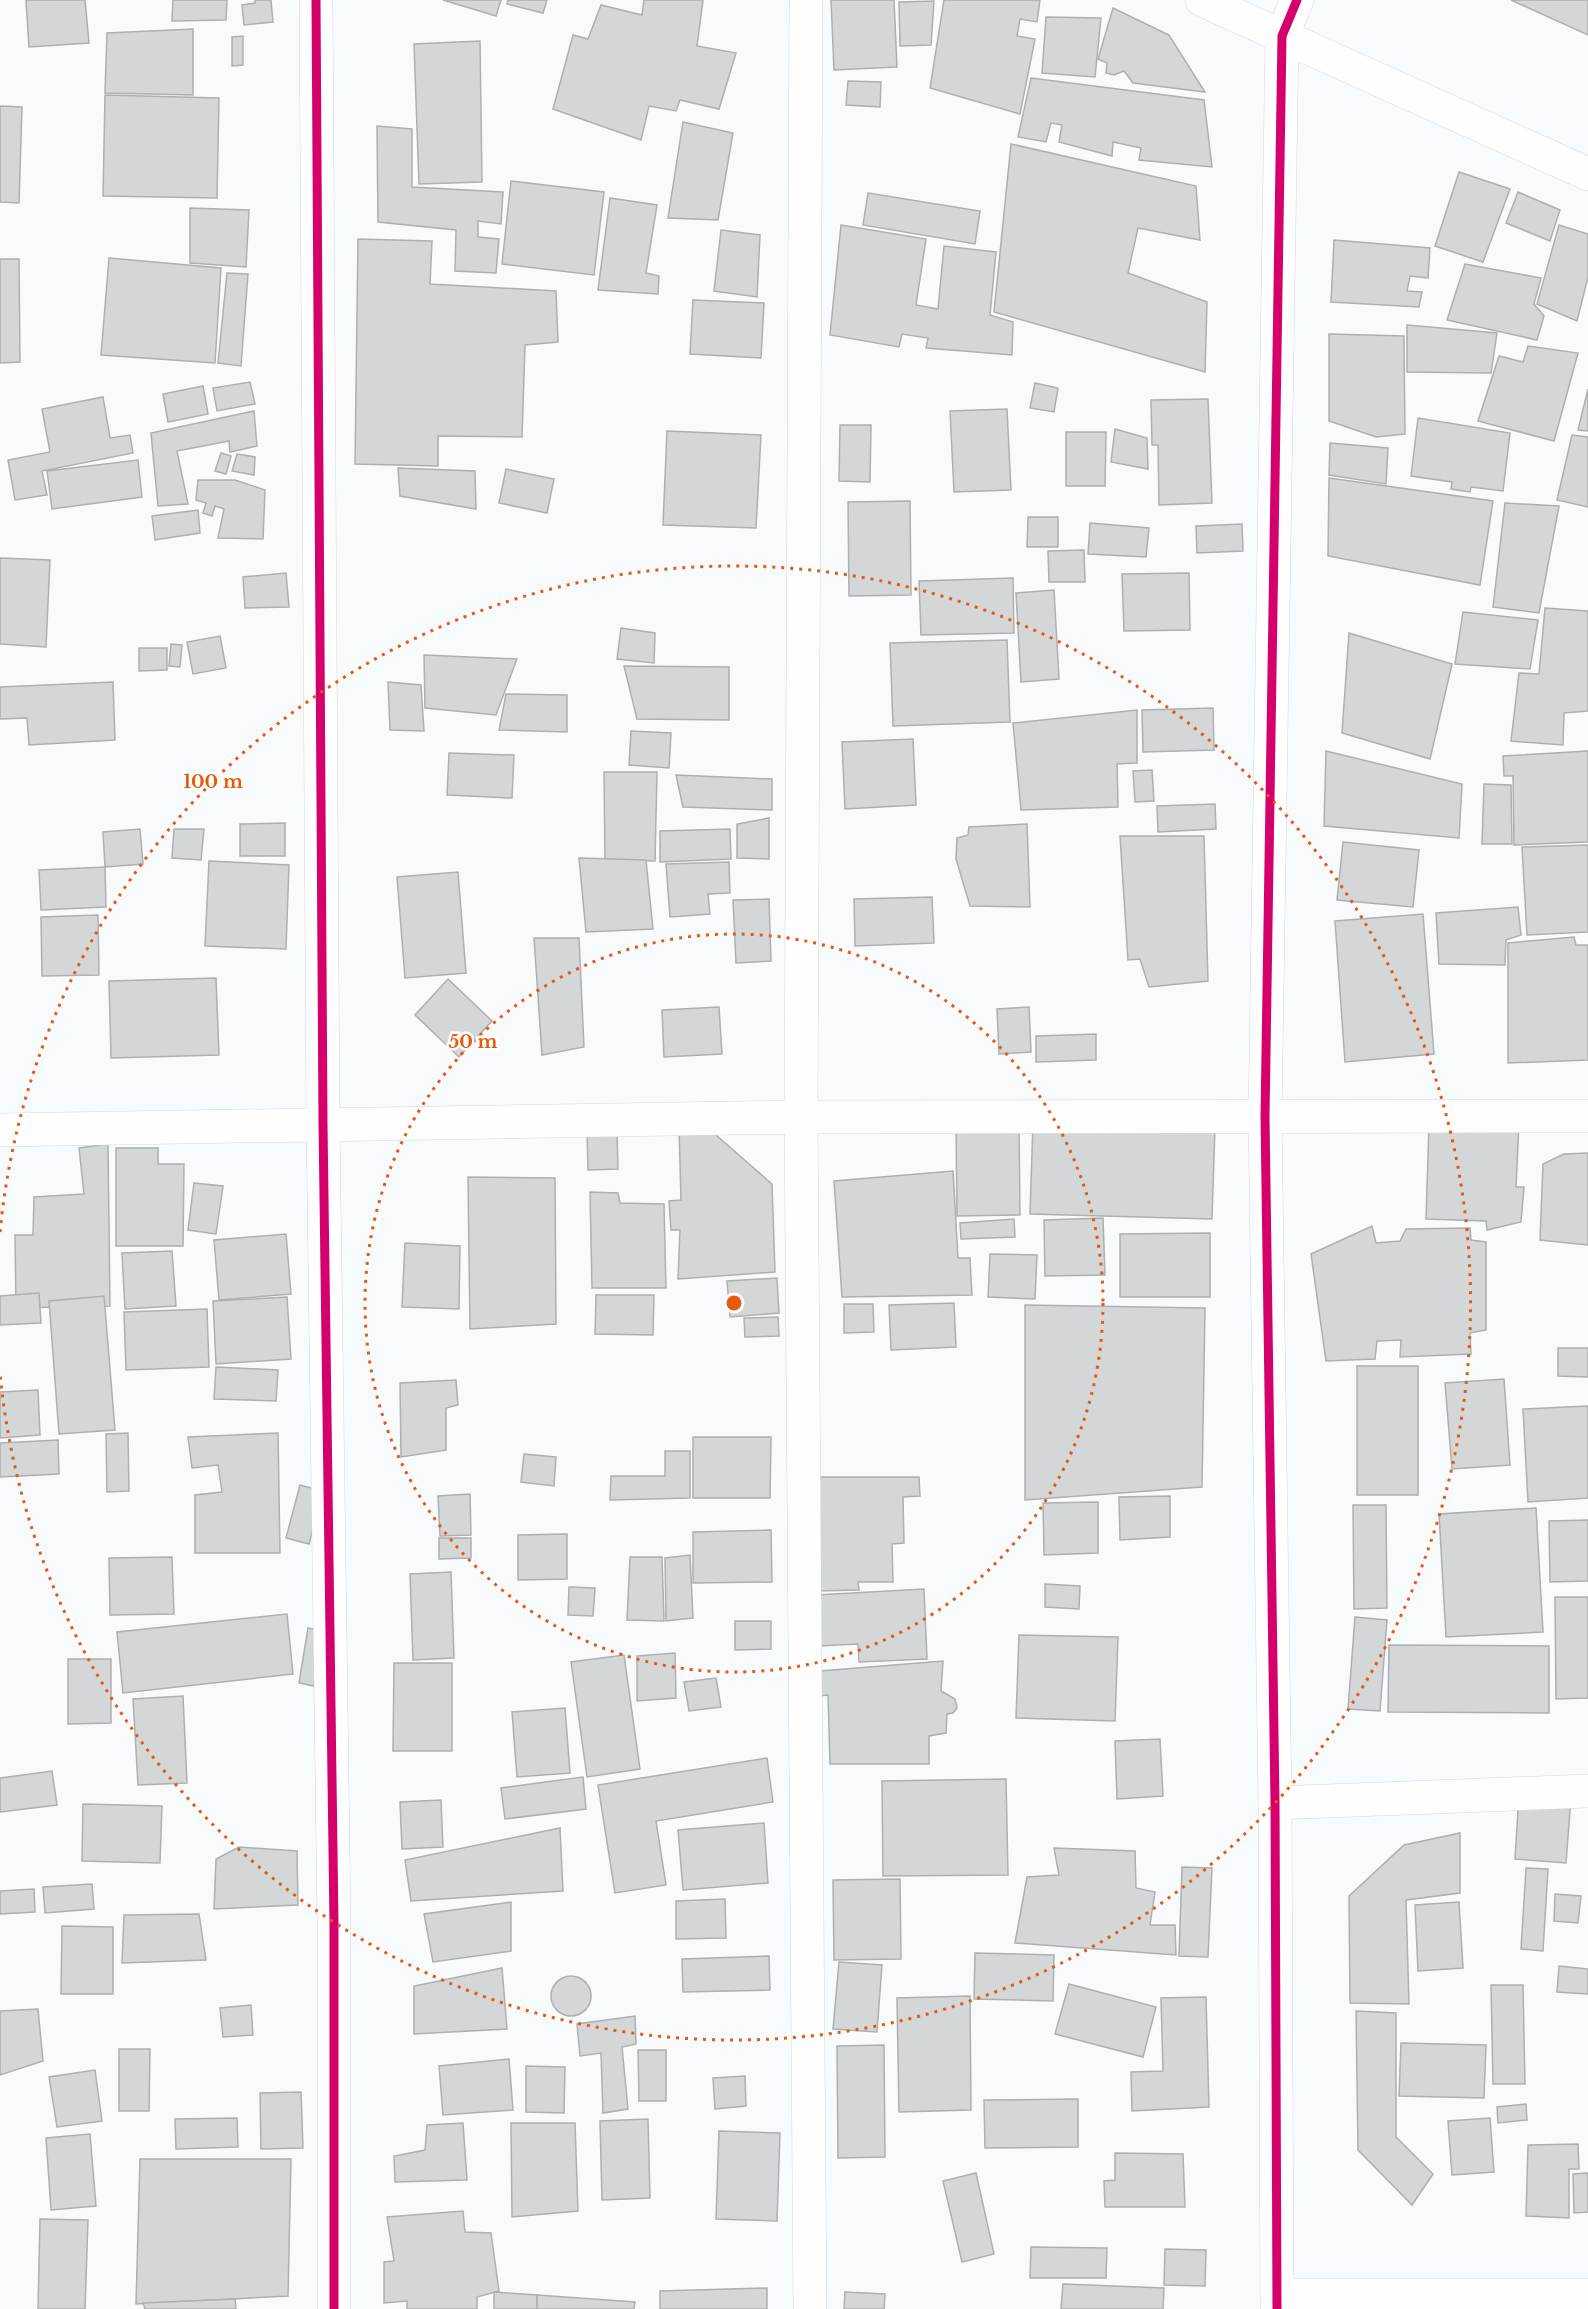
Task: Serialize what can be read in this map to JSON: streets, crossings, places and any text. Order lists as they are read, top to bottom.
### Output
{
  "rings": ["100 m", "50 m"]
}
